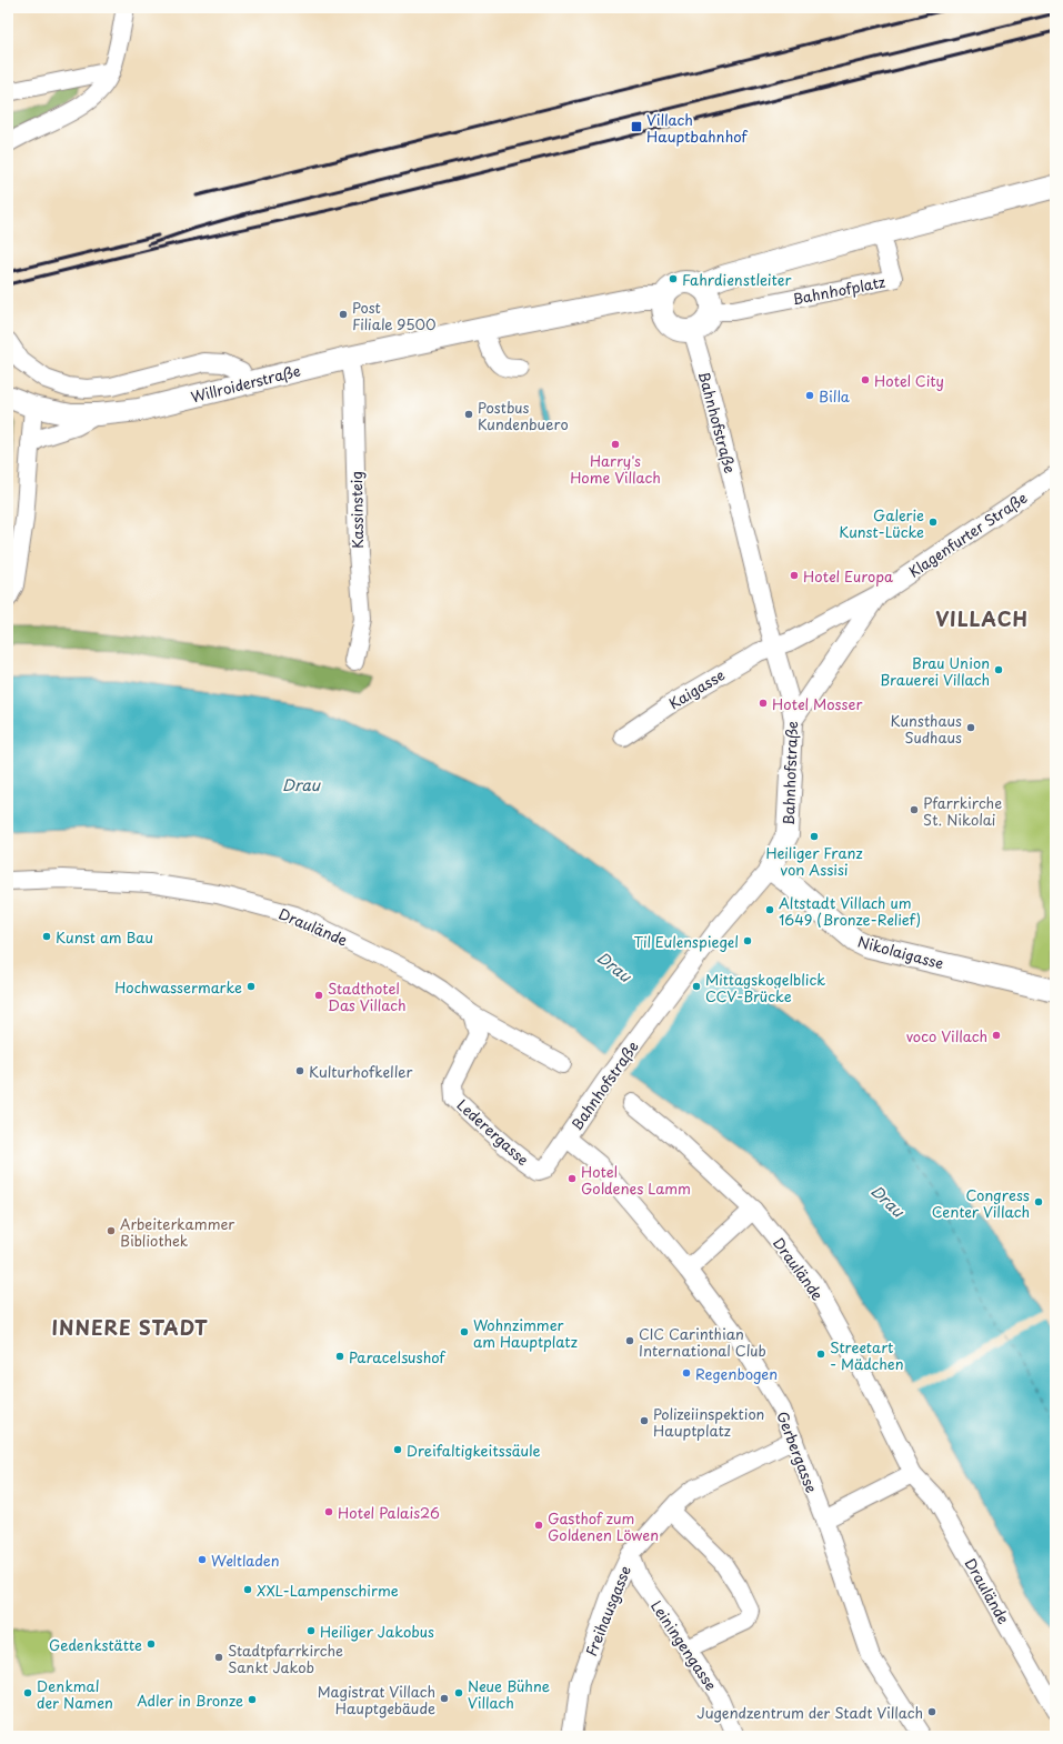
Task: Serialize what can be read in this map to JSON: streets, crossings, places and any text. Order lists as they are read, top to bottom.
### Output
{
  "streets": {
    "street": [
      "Bahnhofplatz",
      "Willroiderstraße",
      "Bahnhofstraße",
      "Kassinsteig",
      "Klagenfurter Straße",
      "Kaigasse",
      "Draulände",
      "Nikolaigasse",
      "Lederergasse",
      "Gerbergasse",
      "Freihausgasse",
      "Leiningengasse"
    ]
  },
  "crossings": [
    ["Bahnhofplatz", "Bahnhofstraße"],
    ["Willroiderstraße", "Kassinsteig"],
    ["Bahnhofstraße", "Klagenfurter Straße"],
    ["Bahnhofstraße", "Kaigasse"],
    ["Bahnhofstraße", "Nikolaigasse"],
    ["Bahnhofstraße", "Lederergasse"],
    ["Bahnhofstraße", "Gerbergasse"],
    ["Klagenfurter Straße", "Kaigasse"],
    ["Draulände", "Lederergasse"],
    ["Gerbergasse", "Freihausgasse"],
    ["Freihausgasse", "Leiningengasse"]
  ],
  "districts": ["VILLACH", "INNERE STADT"],
  "water": ["Drau"],
  "places": {
    "transit": ["Villach Hauptbahnhof"],
    "other": [
      "Fahrdienstleiter",
      "Post Filiale 9500",
      "Hotel City",
      "Billa",
      "Postbus Kundenbuero",
      "Harry's Home Villach",
      "Galerie Kunst-Lücke",
      "Hotel Europa",
      "Brau Union Brauerei Villach",
      "Hotel Mosser",
      "Kunsthaus Sudhaus",
      "Pfarrkirche St. Nikolai",
      "Heiliger Franz von Assisi",
      "Altstadt Villach um 1649 (Bronze-Relief)",
      "Kunst am Bau",
      "Til Eulenspiegel",
      "Hochwassermarke",
      "Mittagskogelblick CCV-Brücke",
      "Stadthotel Das Villach",
      "voco Villach",
      "Kulturhofkeller",
      "Hotel Goldenes Lamm",
      "Congress Center Villach",
      "Arbeiterkammer Bibliothek",
      "Wohnzimmer am Hauptplatz",
      "CIC Carinthian International Club",
      "Streetart - Mädchen",
      "Paracelsushof",
      "Regenbogen",
      "Polizeiinspektion Hauptplatz",
      "Dreifaltigkeitssäule",
      "Hotel Palais26",
      "Gasthof zum Goldenen Löwen",
      "Weltladen",
      "XXL-Lampenschirme",
      "Heiliger Jakobus",
      "Gedenkstätte",
      "Stadtpfarrkirche Sankt Jakob",
      "Denkmal der Namen",
      "Neue Bühne Villach",
      "Magistrat Villach Hauptgebäude",
      "Adler in Bronze",
      "Jugendzentrum der Stadt Villach"
    ]
  }
}
